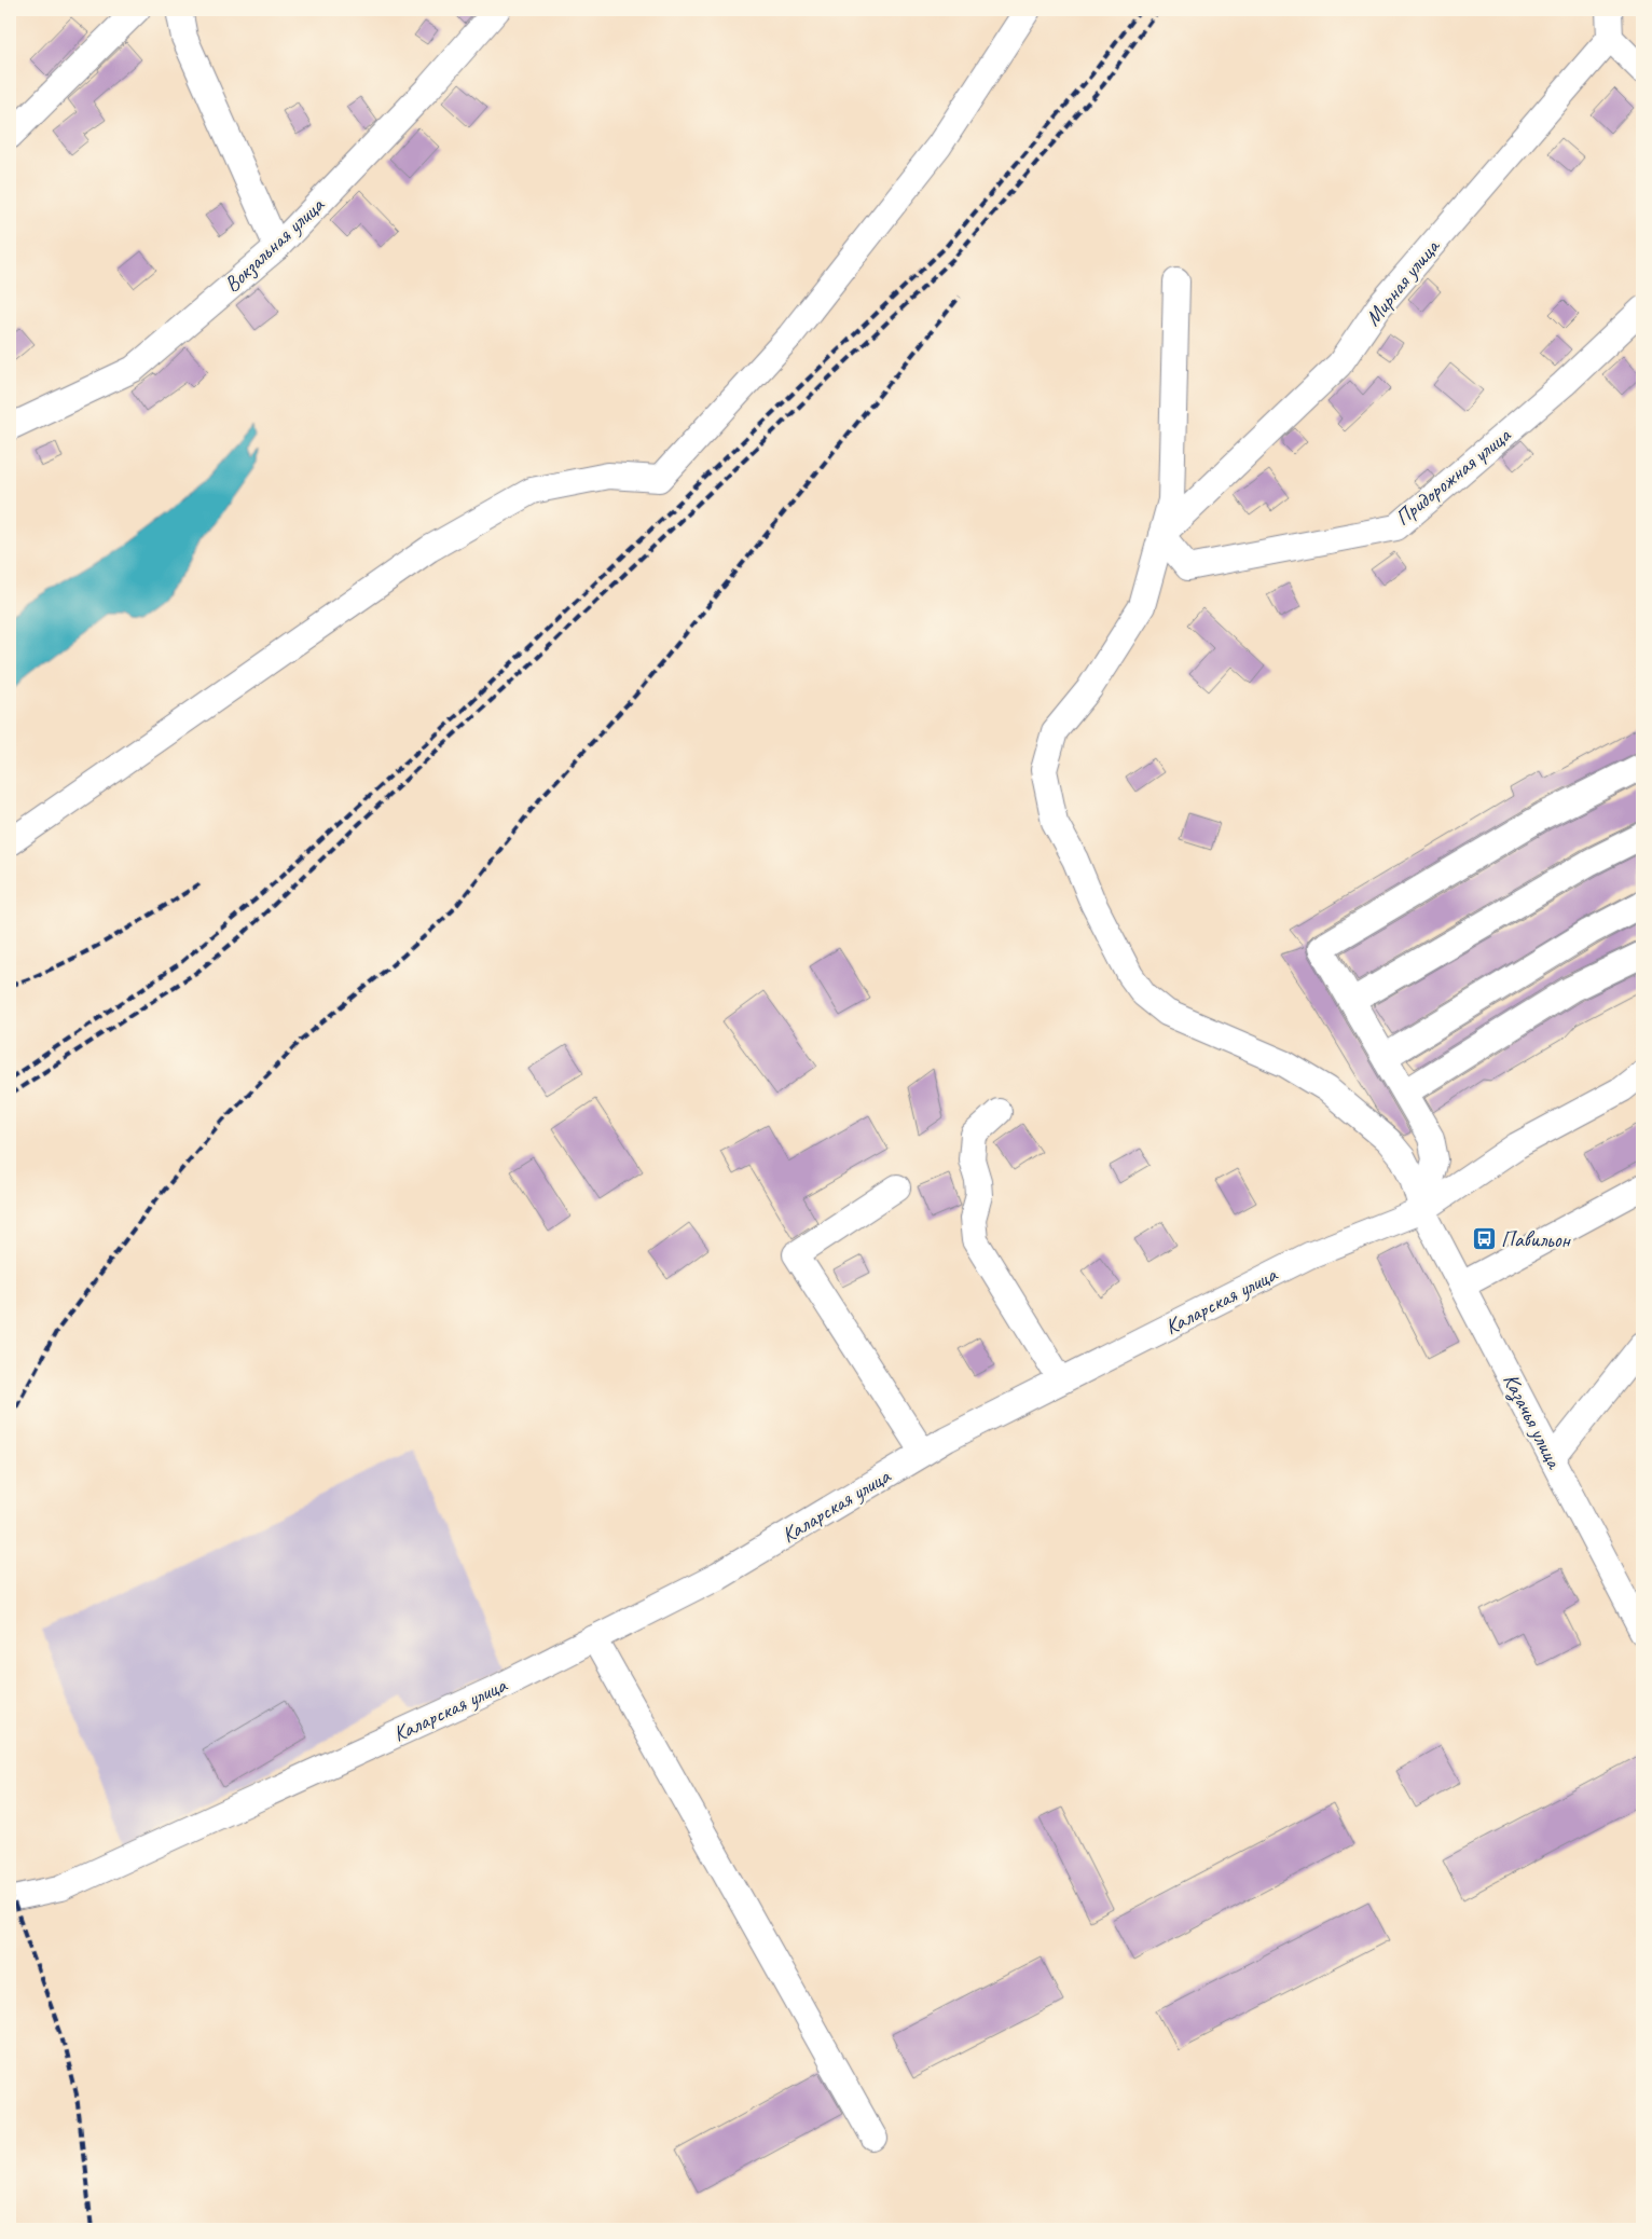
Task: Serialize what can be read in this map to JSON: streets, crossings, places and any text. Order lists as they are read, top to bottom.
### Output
{
  "streets": {
    "street": [
      "Вокзальная улица",
      "Мирная улица",
      "Придорожная улица",
      "Каларская улица",
      "Казачья улица"
    ]
  },
  "crossings": [
    ["Мирная улица", "Придорожная улица"],
    ["Мирная улица", "Казачья улица"],
    ["Придорожная улица", "Казачья улица"],
    ["Каларская улица", "Казачья улица"]
  ],
  "places": {
    "bus stop": ["Павильон"]
  }
}
